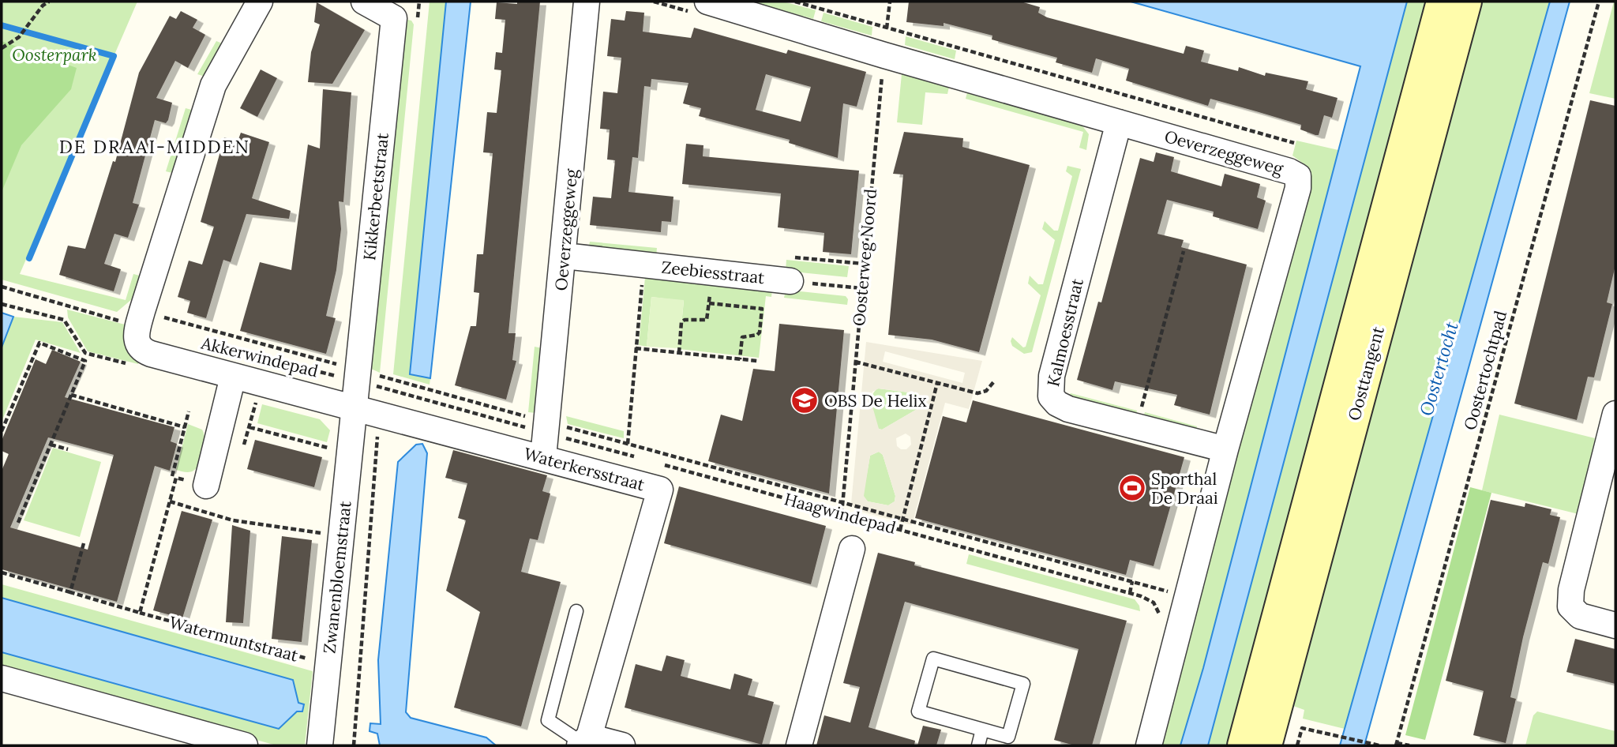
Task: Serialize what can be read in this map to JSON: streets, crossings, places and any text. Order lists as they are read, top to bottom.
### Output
{
  "streets": {
    "main road": ["Oosttangent"],
    "street": [
      "Oeverzeggeweg",
      "Kikkerbeetstraat",
      "Zeebiesstraat",
      "Kalmoesstraat",
      "Akkerwindepad",
      "Waterkersstraat",
      "Zwanenbloemstraat"
    ],
    "path": [
      "Oosterweg Noord",
      "Oostertochtpad",
      "Haagwindepad",
      "Watermuntstraat"
    ]
  },
  "crossings": [
    ["Oeverzeggeweg", "Oosterweg Noord"],
    ["Oeverzeggeweg", "Zeebiesstraat"],
    ["Oeverzeggeweg", "Kalmoesstraat"],
    ["Oeverzeggeweg", "Waterkersstraat"],
    ["Oeverzeggeweg", "Haagwindepad"],
    ["Kikkerbeetstraat", "Akkerwindepad"],
    ["Kikkerbeetstraat", "Waterkersstraat"],
    ["Kikkerbeetstraat", "Zwanenbloemstraat"],
    ["Oosterweg Noord", "Haagwindepad"],
    ["Waterkersstraat", "Zwanenbloemstraat"],
    ["Zwanenbloemstraat", "Watermuntstraat"]
  ],
  "districts": ["DE DRAAI-MIDDEN"],
  "water": ["Oostertocht"],
  "parks": ["Oosterpark"],
  "places": {
    "school or university": ["OBS De Helix"],
    "sports": ["Sporthal De Draai"]
  }
}
